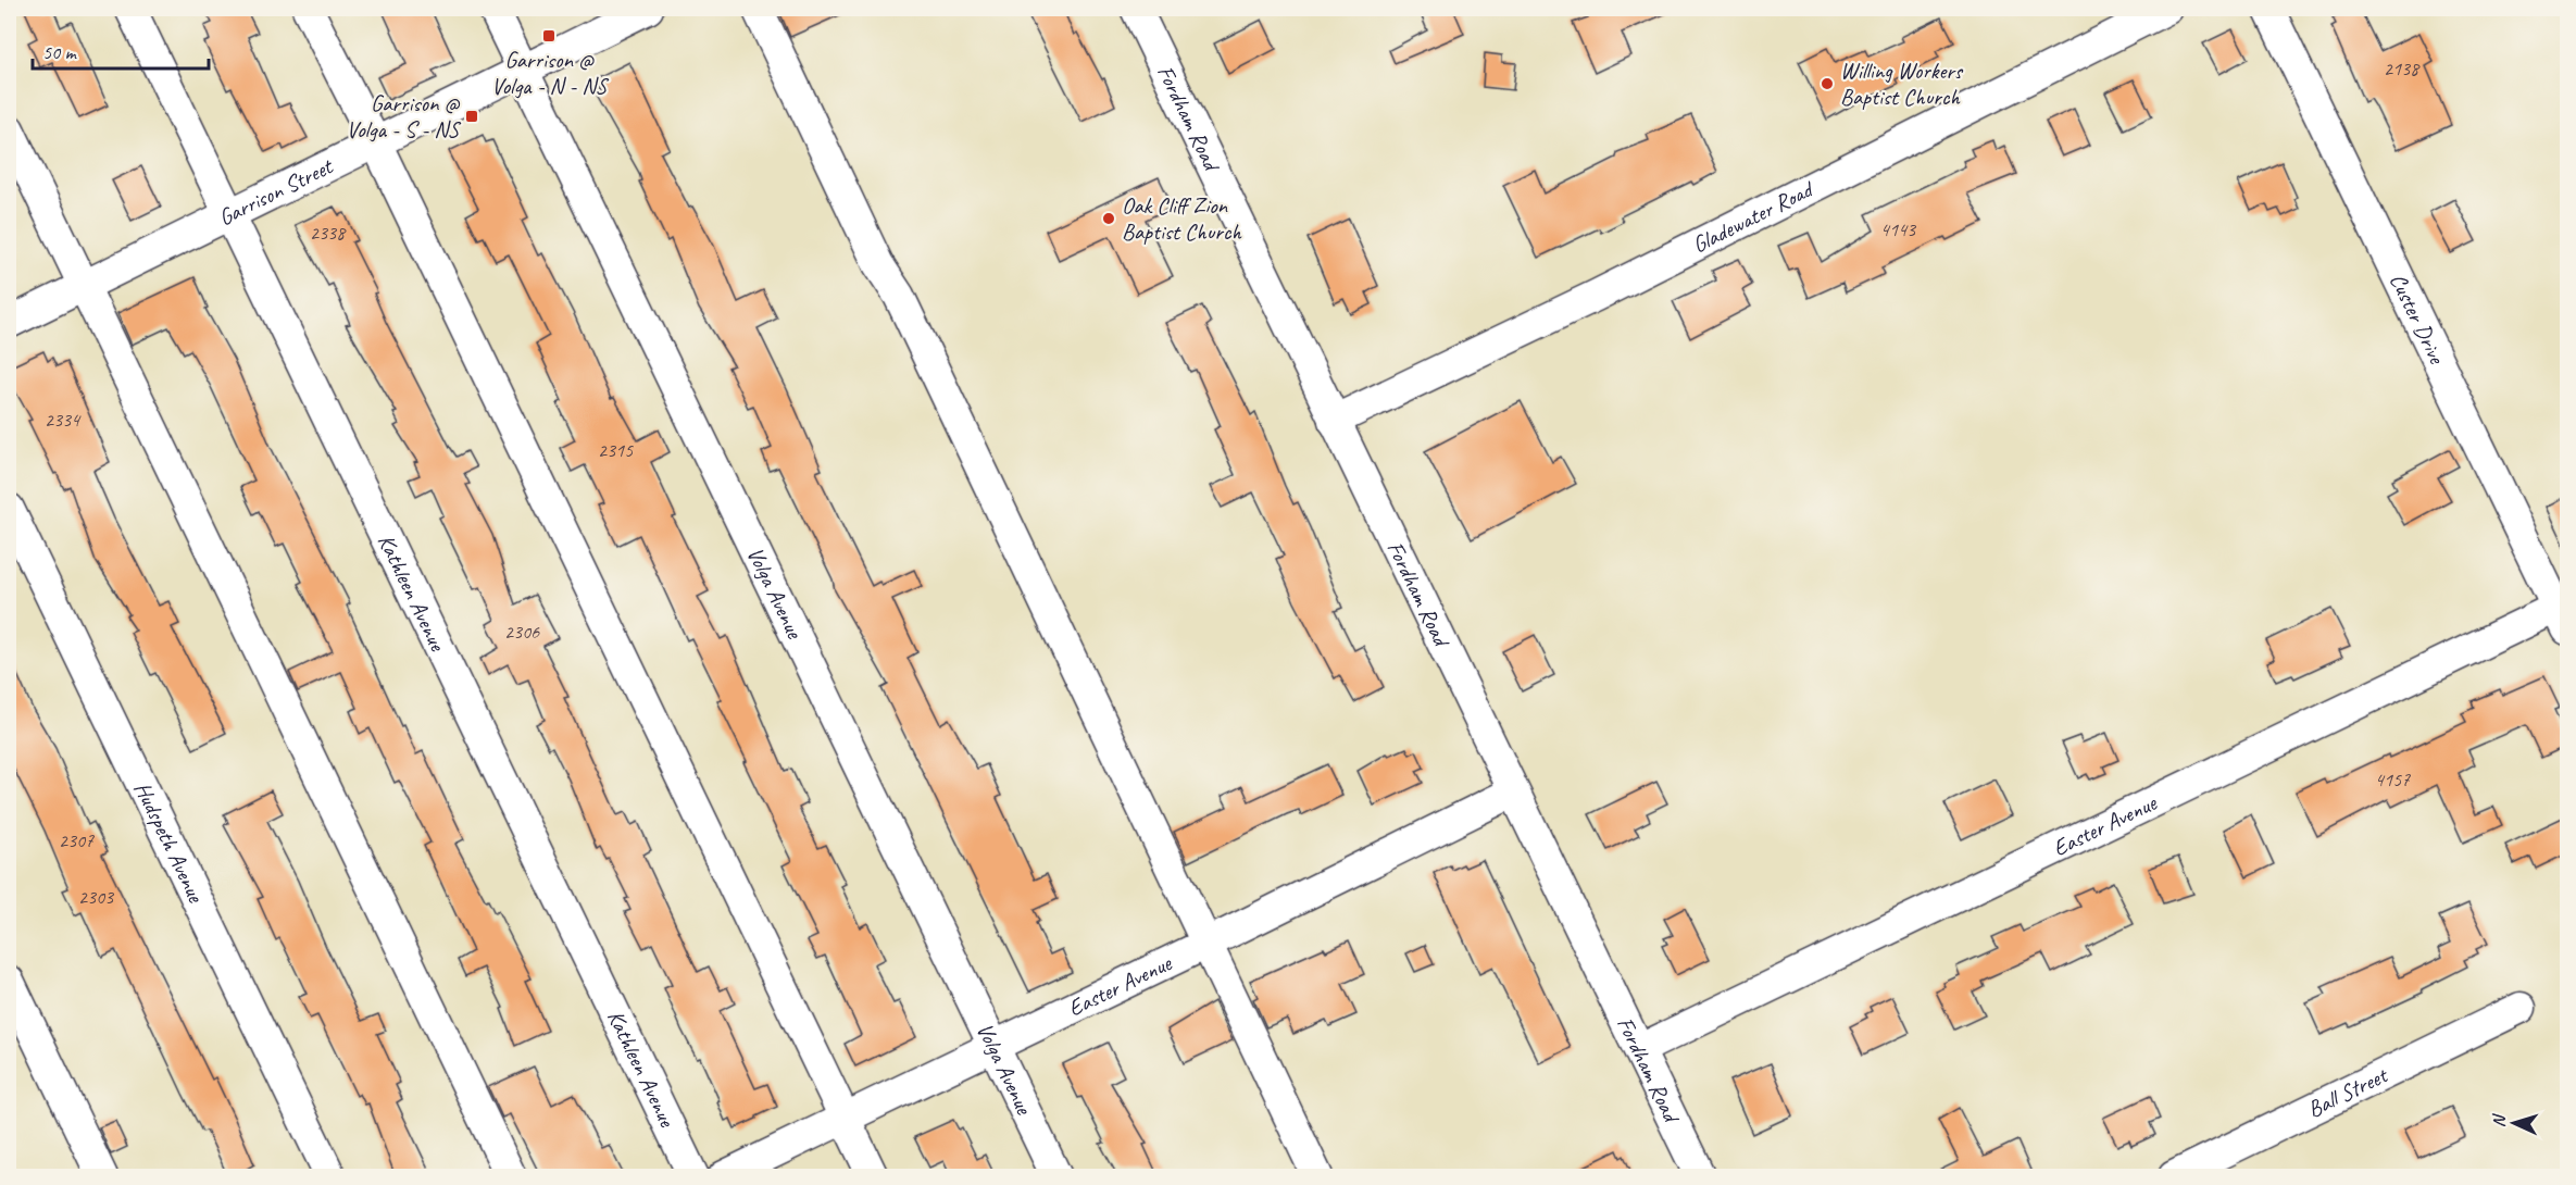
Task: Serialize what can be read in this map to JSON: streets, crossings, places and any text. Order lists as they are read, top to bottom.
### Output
{
  "streets": {
    "street": [
      "Fordham Road",
      "Garrison Street",
      "Gladewater Road",
      "Custer Drive",
      "Kathleen Avenue",
      "Volga Avenue",
      "Easter Avenue",
      "Hudspeth Avenue",
      "Ball Street"
    ]
  },
  "crossings": [
    ["Fordham Road", "Gladewater Road"],
    ["Fordham Road", "Easter Avenue"],
    ["Garrison Street", "Kathleen Avenue"],
    ["Garrison Street", "Volga Avenue"],
    ["Custer Drive", "Easter Avenue"],
    ["Volga Avenue", "Easter Avenue"]
  ],
  "places": {
    "transit": ["Garrison @ Volga - N - NS", "Garrison @ Volga - S - NS"],
    "other": ["Willing Workers Baptist Church", "Oak Cliff Zion Baptist Church"]
  },
  "house_numbers": [
    "2138",
    "4143",
    "2338",
    "2334",
    "2315",
    "2306",
    "4157",
    "2307",
    "2303"
  ],
  "scale_bar": "50 m",
  "north": "left"
}
